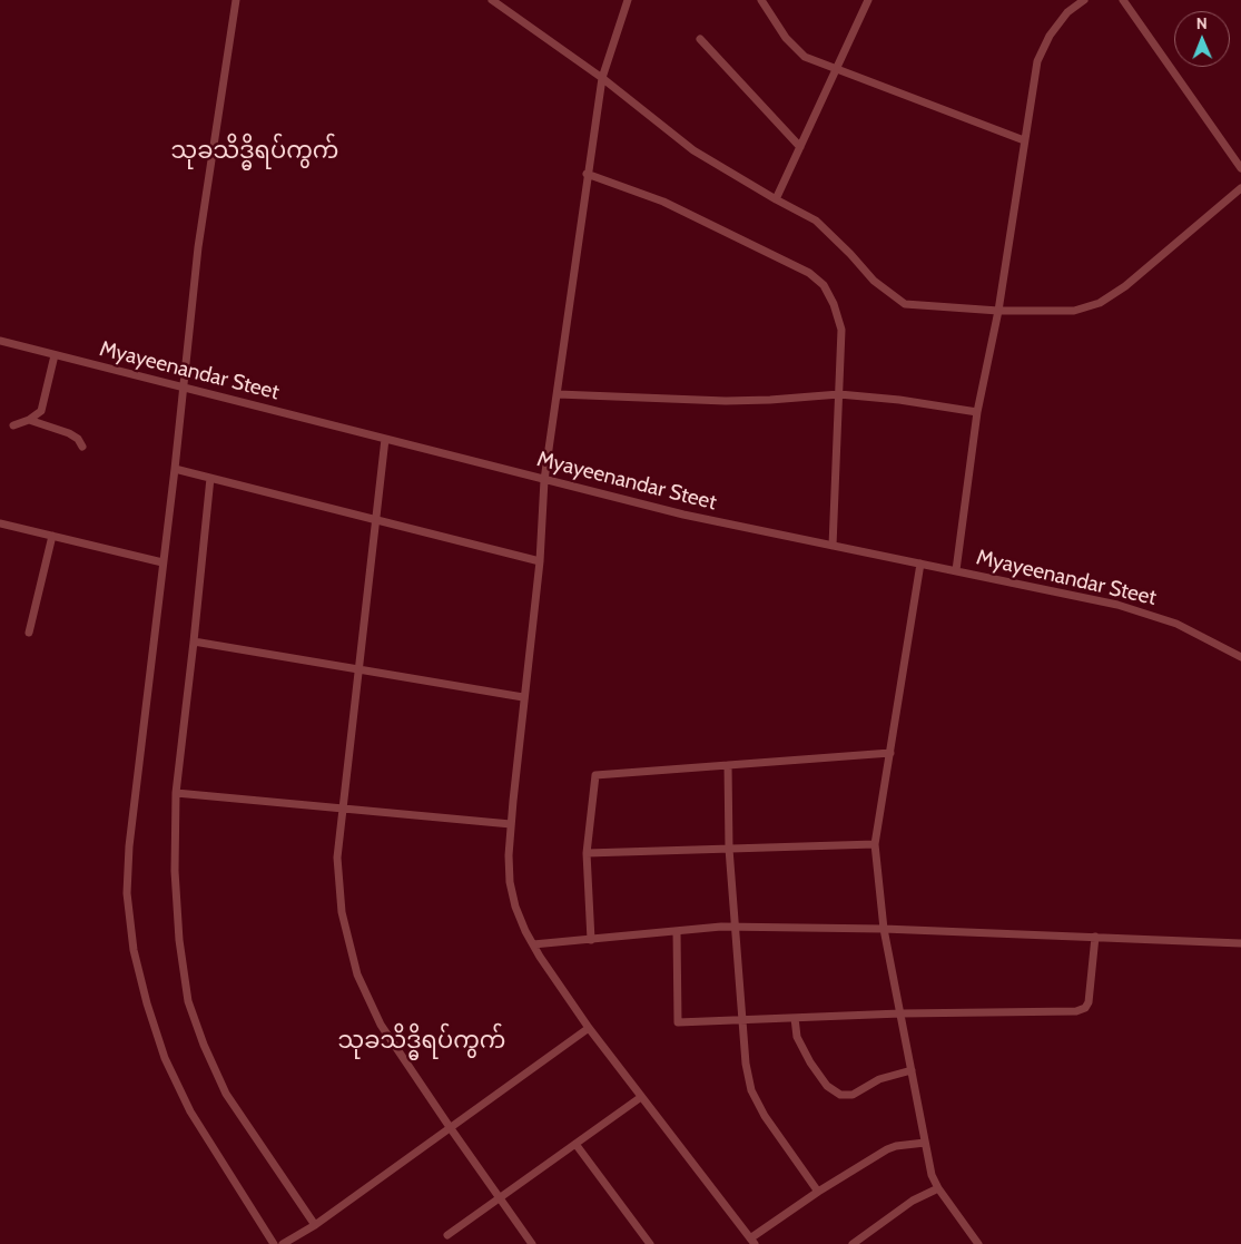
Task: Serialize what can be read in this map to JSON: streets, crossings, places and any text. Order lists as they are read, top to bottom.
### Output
{
  "streets": {
    "street": ["Myayeenandar Steet"]
  },
  "districts": ["သုခသိဒ္ဓိရပ်ကွက်", "သုခသိဒ္ဓိရပ်ကွက်"],
  "north": "top"
}
